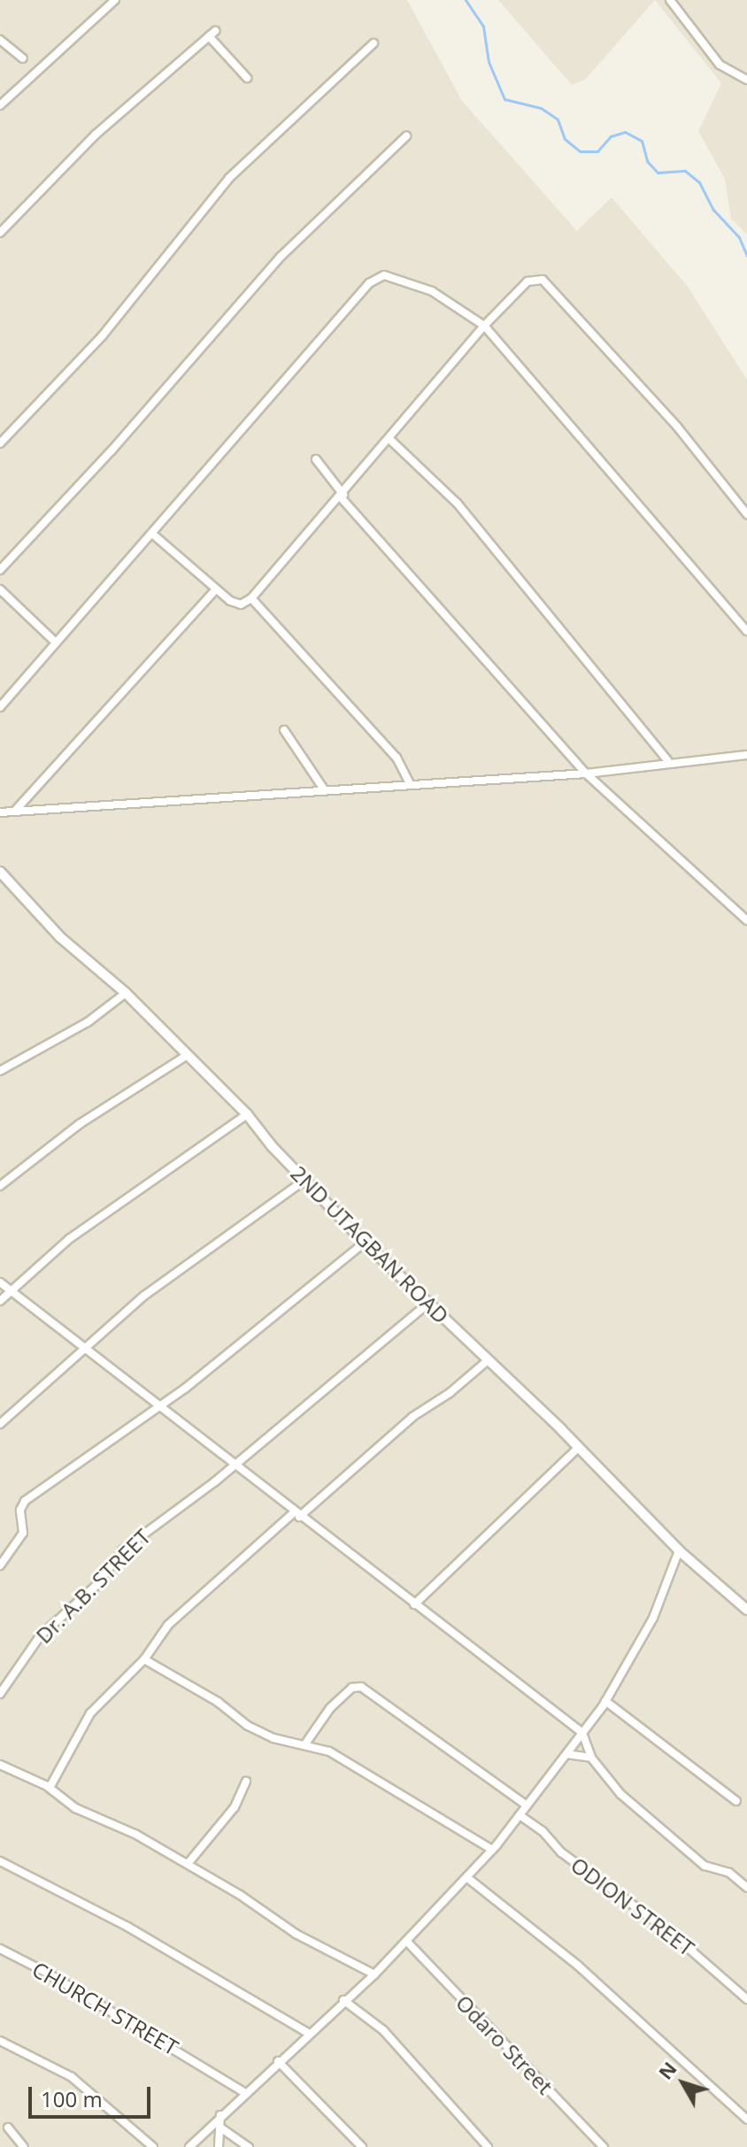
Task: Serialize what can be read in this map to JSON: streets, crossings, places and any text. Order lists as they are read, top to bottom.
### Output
{
  "streets": {
    "street": [
      "2ND UTAGBAN ROAD",
      "Dr. A.B. STREET",
      "ODION STREET",
      "CHURCH STREET",
      "Odaro Street"
    ]
  },
  "crossings": [
    ["2ND UTAGBAN ROAD", "Dr. A.B. STREET"]
  ],
  "scale_bar": "100 m",
  "north": "top left"
}
